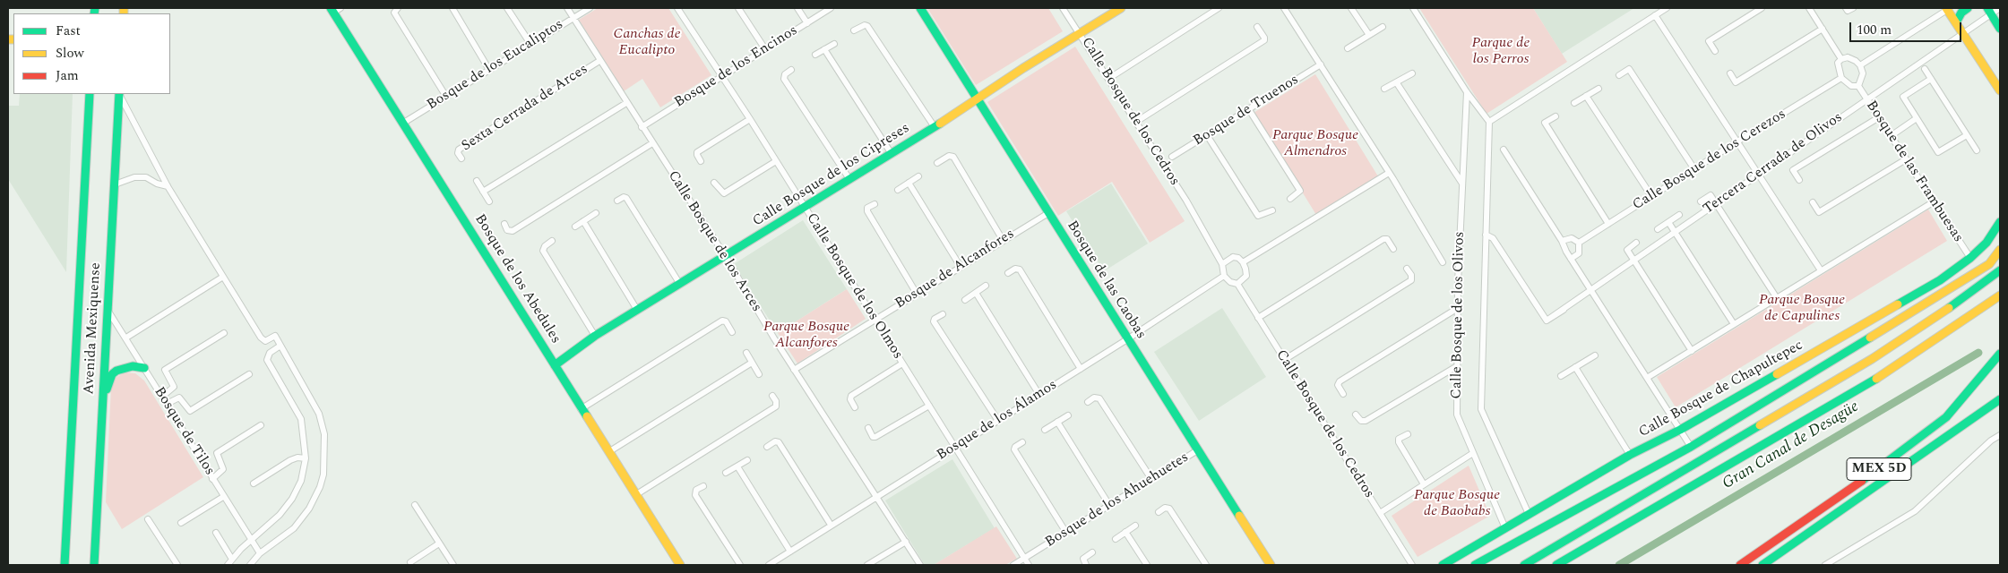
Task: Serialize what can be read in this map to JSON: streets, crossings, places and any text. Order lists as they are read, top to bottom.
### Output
{
  "streets": {
    "main road": [
      "Calle Bosque de los Cipreses",
      "Bosque de los Abedules",
      "Bosque de las Caobas",
      "Avenida Mexiquense",
      "Calle Bosque de Chapultepec",
      "MEX 5D"
    ],
    "street": [
      "Bosque de los Eucaliptos",
      "Bosque de los Encinos",
      "Sexta Cerrada de Arces",
      "Bosque de Truenos",
      "Calle Bosque de los Cedros",
      "Calle Bosque de los Cerezos",
      "Tercera Cerrada de Olivos",
      "Bosque de las Frambuesas",
      "Calle Bosque de los Arces",
      "Bosque de Alcanfores",
      "Calle Bosque de los Olmos",
      "Calle Bosque de los Olivos",
      "Bosque de los Álamos",
      "Bosque de Tilos",
      "Bosque de los Ahuehuetes"
    ]
  },
  "crossings": [
    ["Bosque de los Eucaliptos", "Calle Bosque de los Arces"],
    ["Bosque de los Eucaliptos", "Bosque de los Abedules"],
    ["Bosque de los Encinos", "Calle Bosque de los Arces"],
    ["Bosque de los Encinos", "Calle Bosque de los Olmos"],
    ["Sexta Cerrada de Arces", "Calle Bosque de los Arces"],
    ["Calle Bosque de los Cedros", "Calle Bosque de los Cipreses"],
    ["Calle Bosque de los Cedros", "Bosque de los Álamos"],
    ["Calle Bosque de los Cerezos", "Bosque de las Frambuesas"],
    ["Bosque de las Frambuesas", "Calle Bosque de Chapultepec"],
    ["Calle Bosque de los Cipreses", "Calle Bosque de los Arces"],
    ["Calle Bosque de los Cipreses", "Bosque de los Abedules"],
    ["Calle Bosque de los Cipreses", "Bosque de las Caobas"],
    ["Calle Bosque de los Cipreses", "Calle Bosque de los Olmos"],
    ["Calle Bosque de los Arces", "Bosque de Alcanfores"],
    ["Calle Bosque de los Arces", "Bosque de los Álamos"],
    ["Bosque de Alcanfores", "Bosque de las Caobas"],
    ["Bosque de Alcanfores", "Calle Bosque de los Olmos"],
    ["Bosque de las Caobas", "Bosque de los Álamos"],
    ["Bosque de las Caobas", "Bosque de los Ahuehuetes"],
    ["Calle Bosque de los Olmos", "Bosque de los Álamos"],
    ["Calle Bosque de los Olmos", "Bosque de los Ahuehuetes"],
    ["Calle Bosque de los Olivos", "Calle Bosque de Chapultepec"],
    ["Avenida Mexiquense", "Bosque de Tilos"]
  ],
  "water": ["Gran Canal de Desagüe"],
  "parks": [
    "Canchas de Eucalipto",
    "Parque de los Perros",
    "Parque Bosque Almendros",
    "Parque Bosque de Capulines",
    "Parque Bosque Alcanfores",
    "Parque Bosque de Baobabs"
  ],
  "legend": ["Fast", "Slow", "Jam"],
  "scale_bar": "100 m"
}
